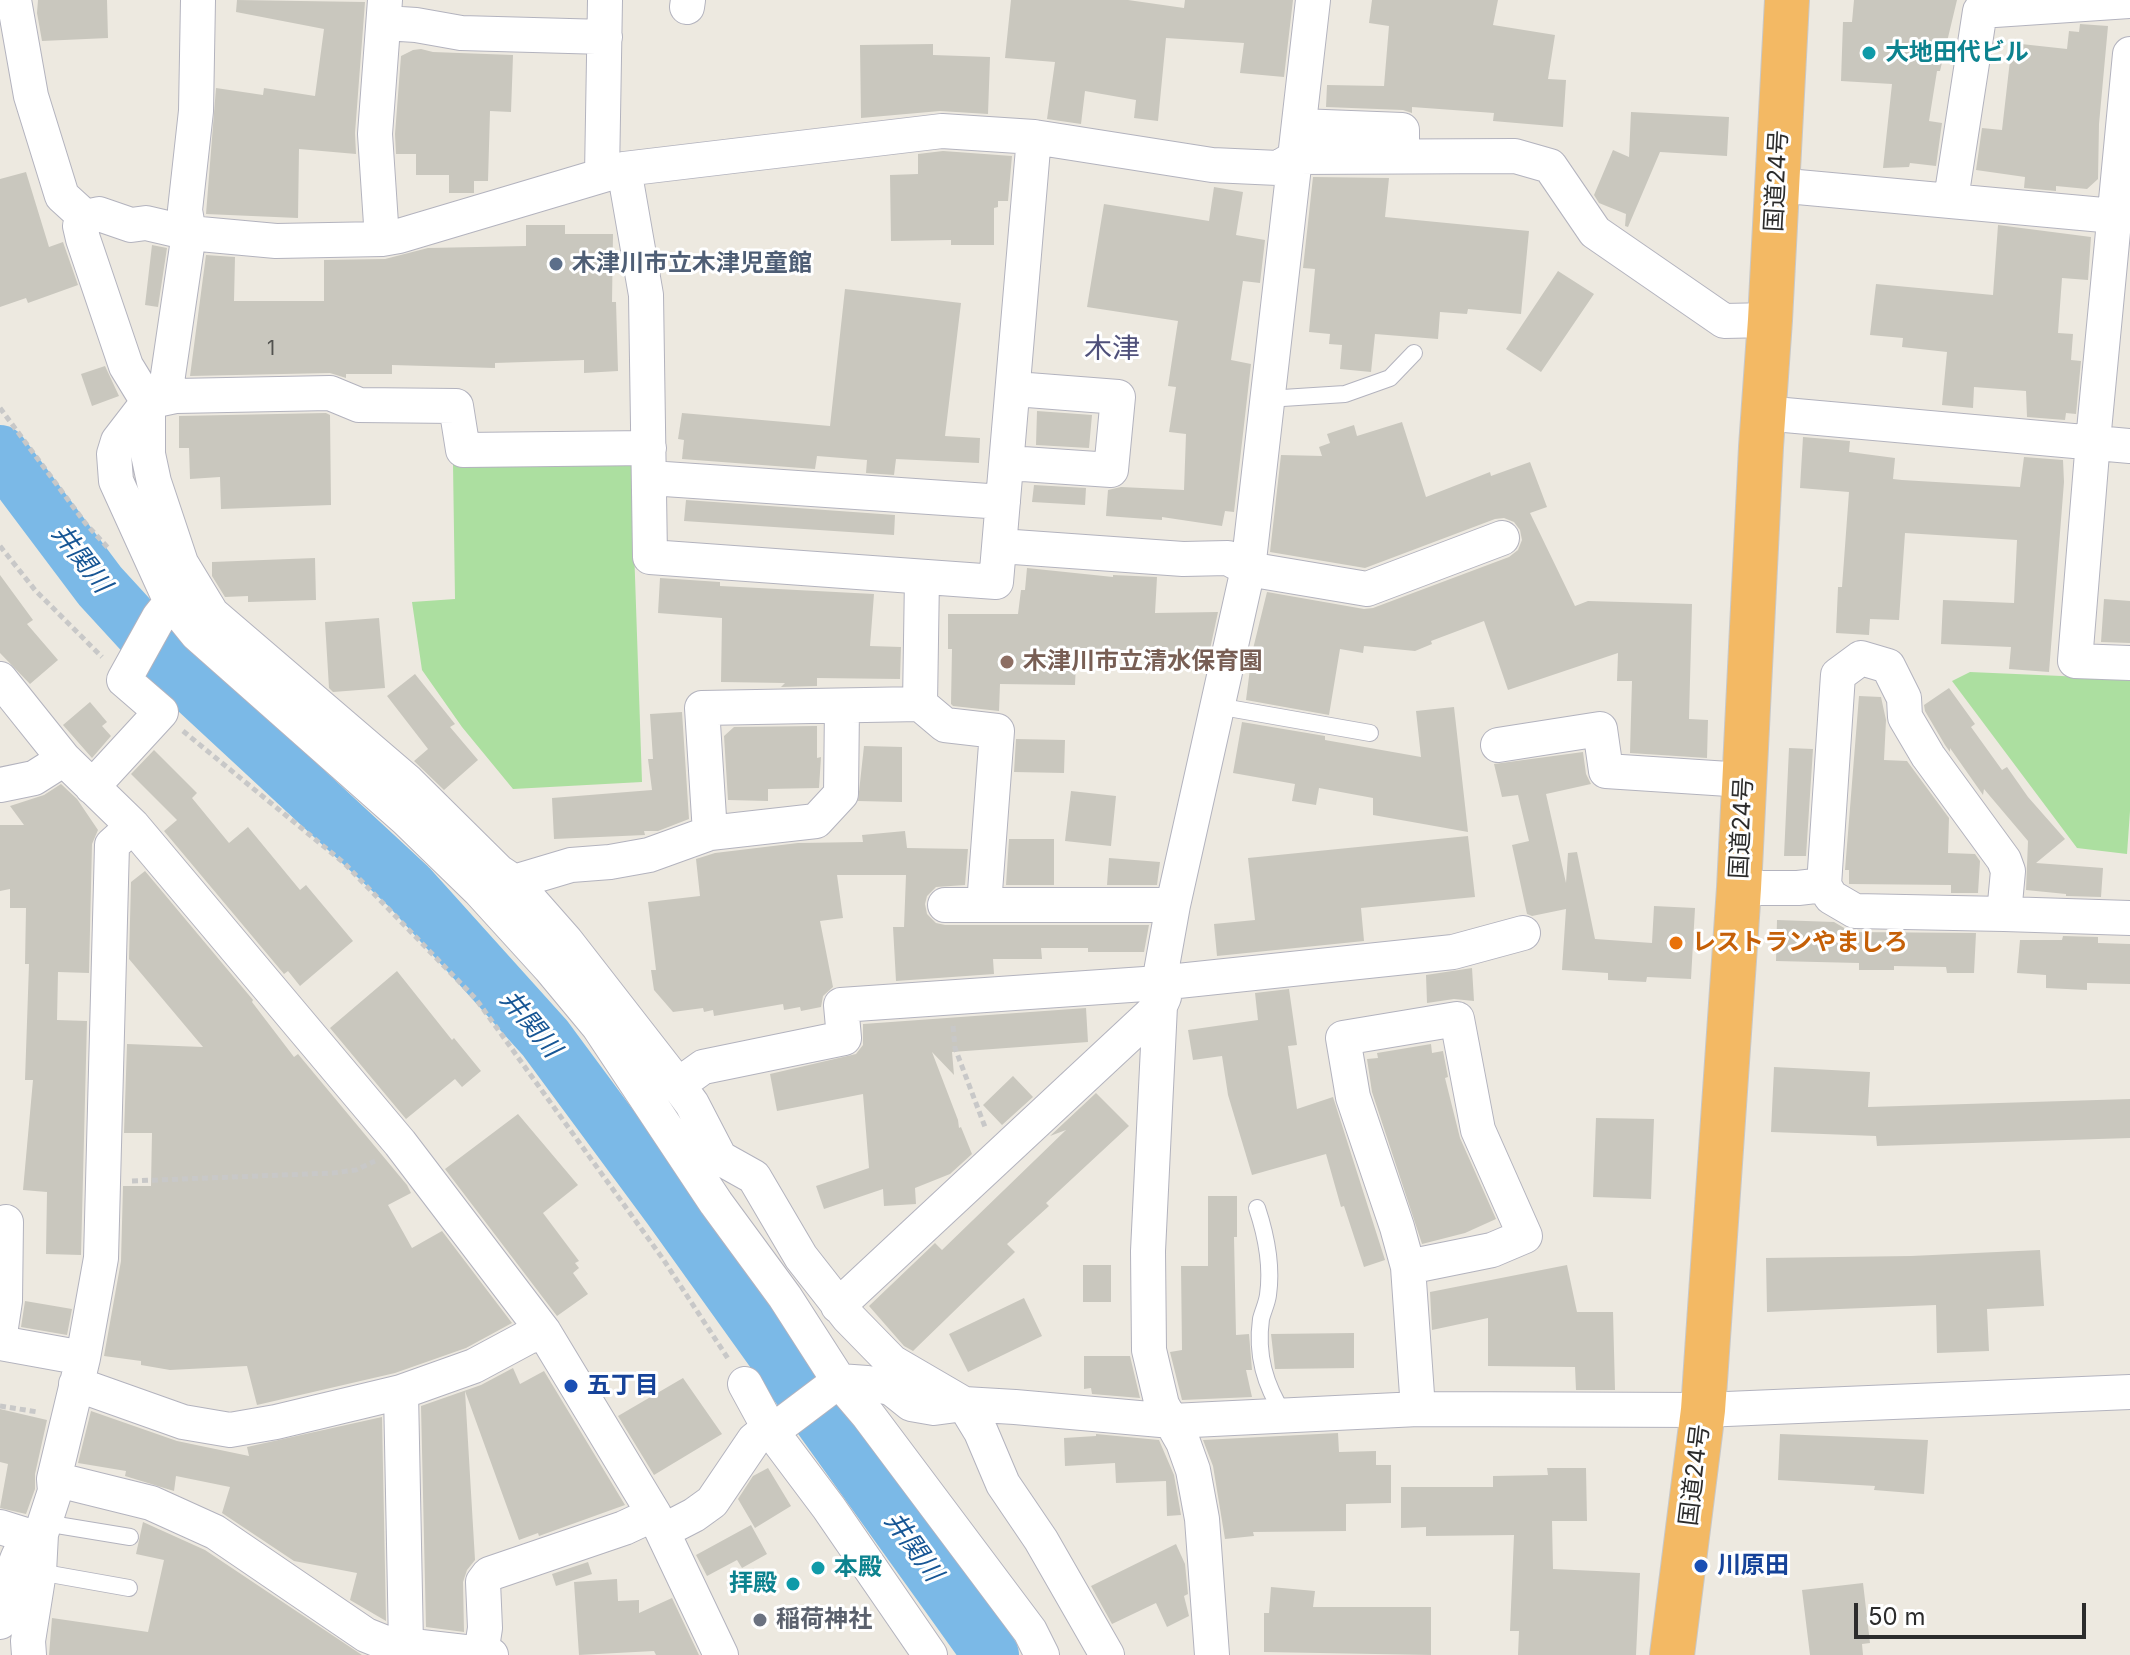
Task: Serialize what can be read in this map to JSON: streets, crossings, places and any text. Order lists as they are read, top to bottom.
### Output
{
  "streets": {
    "highway": ["国道24号"]
  },
  "districts": ["木津"],
  "water": ["井関川"],
  "places": [
    "大地田代ビル",
    "木津川市立木津児童館",
    "木津川市立清水保育園",
    "レストランやましろ",
    "五丁目",
    "川原田",
    "本殿",
    "拝殿",
    "稲荷神社"
  ],
  "house_numbers": ["1"],
  "scale_bar": "50 m"
}
